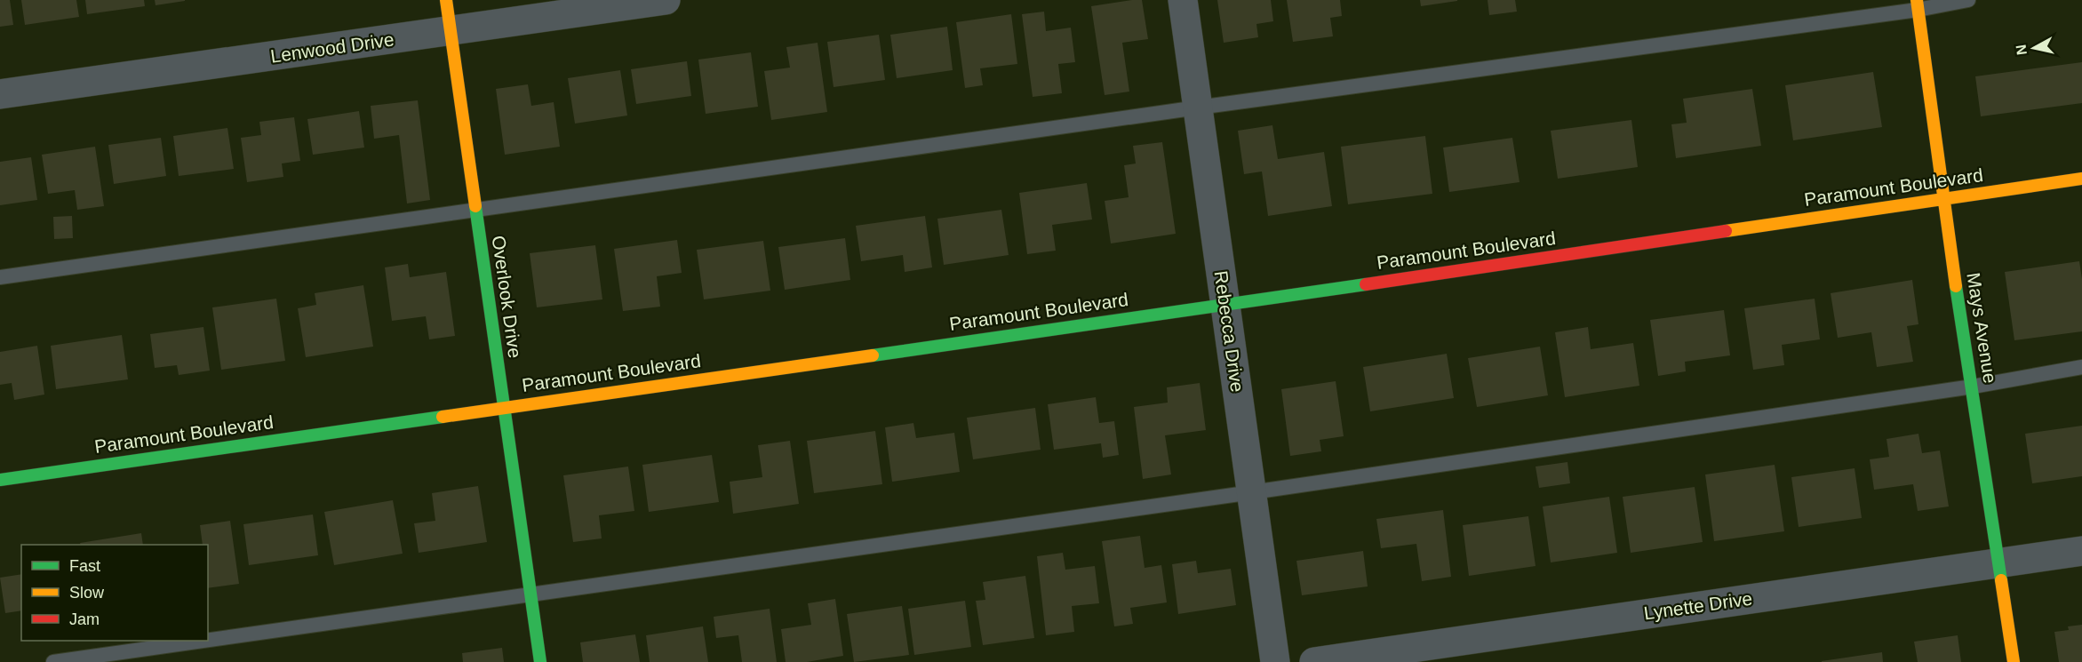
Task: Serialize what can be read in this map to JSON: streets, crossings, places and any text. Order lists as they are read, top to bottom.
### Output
{
  "streets": {
    "main road": ["Paramount Boulevard", "Overlook Drive", "Mays Avenue"],
    "street": ["Lenwood Drive", "Rebecca Drive", "Lynette Drive"]
  },
  "crossings": [
    ["Lenwood Drive", "Overlook Drive"],
    ["Paramount Boulevard", "Overlook Drive"],
    ["Paramount Boulevard", "Mays Avenue"],
    ["Paramount Boulevard", "Rebecca Drive"],
    ["Mays Avenue", "Lynette Drive"]
  ],
  "legend": ["Fast", "Slow", "Jam"],
  "north": "left"
}
